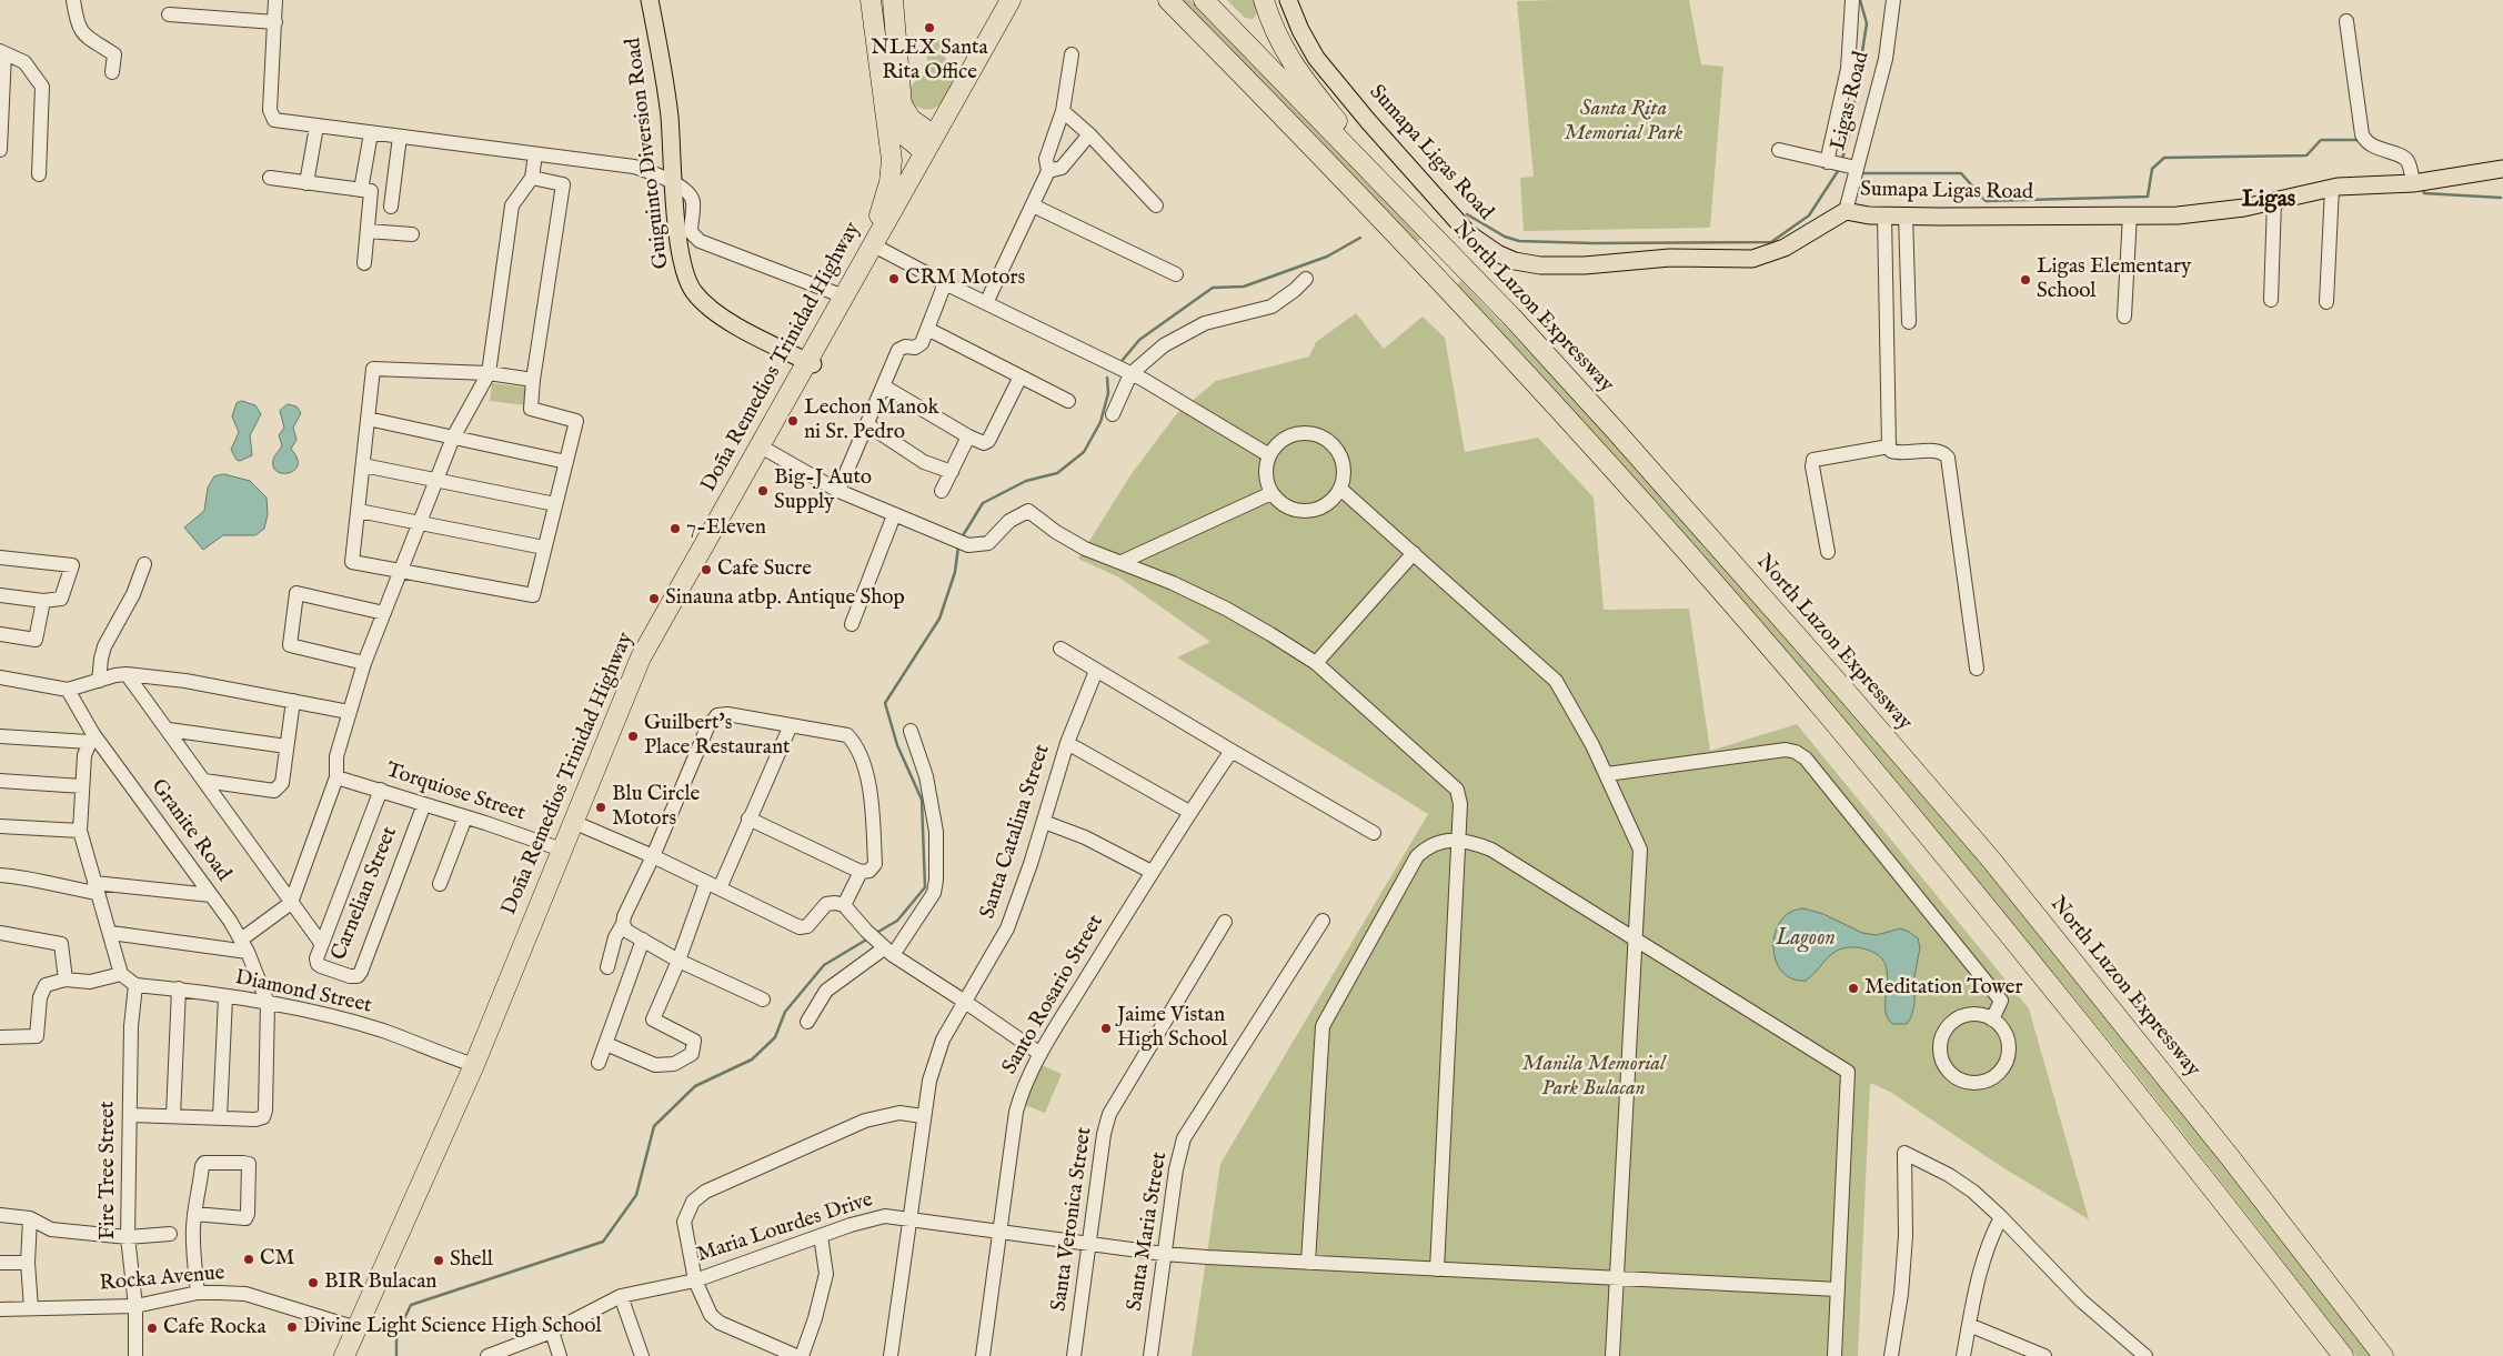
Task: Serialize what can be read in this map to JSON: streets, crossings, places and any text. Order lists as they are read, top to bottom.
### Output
{
  "streets": {
    "highway": ["North Luzon Expressway", "Doña Remedios Trinidad Highway"],
    "main road": ["Guiguinto Diversion Road", "Sumapa Ligas Road"],
    "street": [
      "Ligas Road",
      "Torquiose Street",
      "Granite Road",
      "Santa Catalina Street",
      "Carnelian Street",
      "Diamond Street",
      "Santo Rosario Street",
      "Fire Tree Street",
      "Santa Veronica Street",
      "Maria Lourdes Drive",
      "Santa Maria Street",
      "Rocka Avenue"
    ]
  },
  "crossings": [
    ["Ligas Road", "Sumapa Ligas Road"],
    ["Doña Remedios Trinidad Highway", "Torquiose Street"],
    ["Doña Remedios Trinidad Highway", "Diamond Street"],
    ["Doña Remedios Trinidad Highway", "Rocka Avenue"],
    ["Torquiose Street", "Carnelian Street"],
    ["Granite Road", "Diamond Street"],
    ["Santa Catalina Street", "Maria Lourdes Drive"],
    ["Diamond Street", "Fire Tree Street"],
    ["Santo Rosario Street", "Maria Lourdes Drive"],
    ["Fire Tree Street", "Rocka Avenue"],
    ["Santa Veronica Street", "Maria Lourdes Drive"],
    ["Maria Lourdes Drive", "Santa Maria Street"]
  ],
  "districts": ["Ligas"],
  "water": ["Lagoon"],
  "parks": ["Santa Rita Memorial Park", "Manila Memorial Park Bulacan"],
  "places": [
    "NLEX Santa Rita Office",
    "CRM Motors",
    "Ligas Elementary School",
    "Lechon Manok ni Sr. Pedro",
    "Big-J Auto Supply",
    "7-Eleven",
    "Cafe Sucre",
    "Sinauna atbp. Antique Shop",
    "Guilbert's Place Restaurant",
    "Blu Circle Motors",
    "Meditation Tower",
    "Jaime Vistan High School",
    "CM",
    "Shell",
    "BIR Bulacan",
    "Divine Light Science High School",
    "Cafe Rocka"
  ]
}
